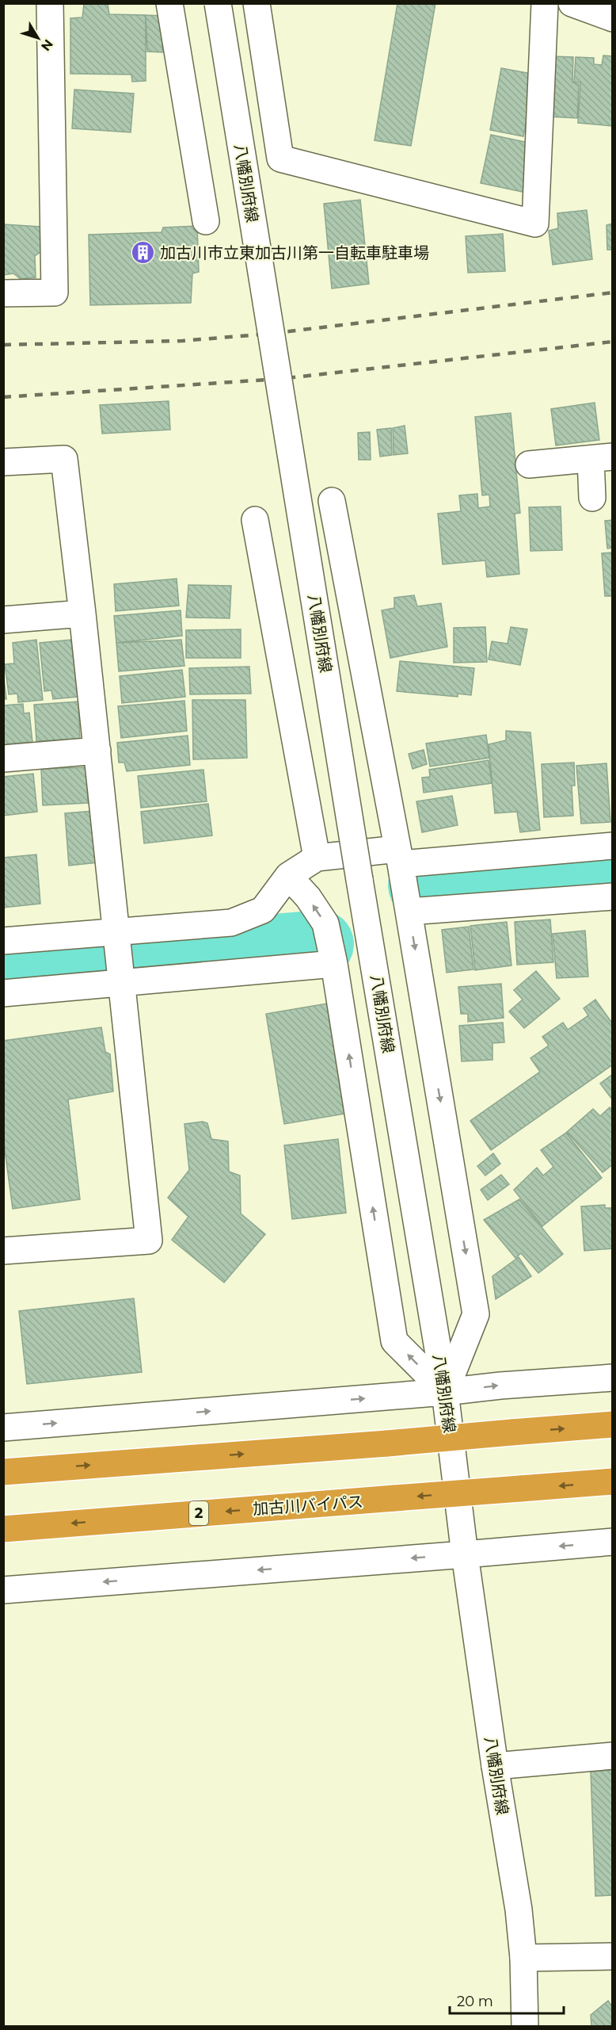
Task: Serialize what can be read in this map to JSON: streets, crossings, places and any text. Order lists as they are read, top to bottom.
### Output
{
  "streets": {
    "highway": ["加古川バイパス", "2"],
    "street": ["八幡別府線"]
  },
  "places": {
    "building": ["加古川市立東加古川第一自転車駐車場"]
  },
  "scale_bar": "20 m",
  "north": "bottom right"
}
